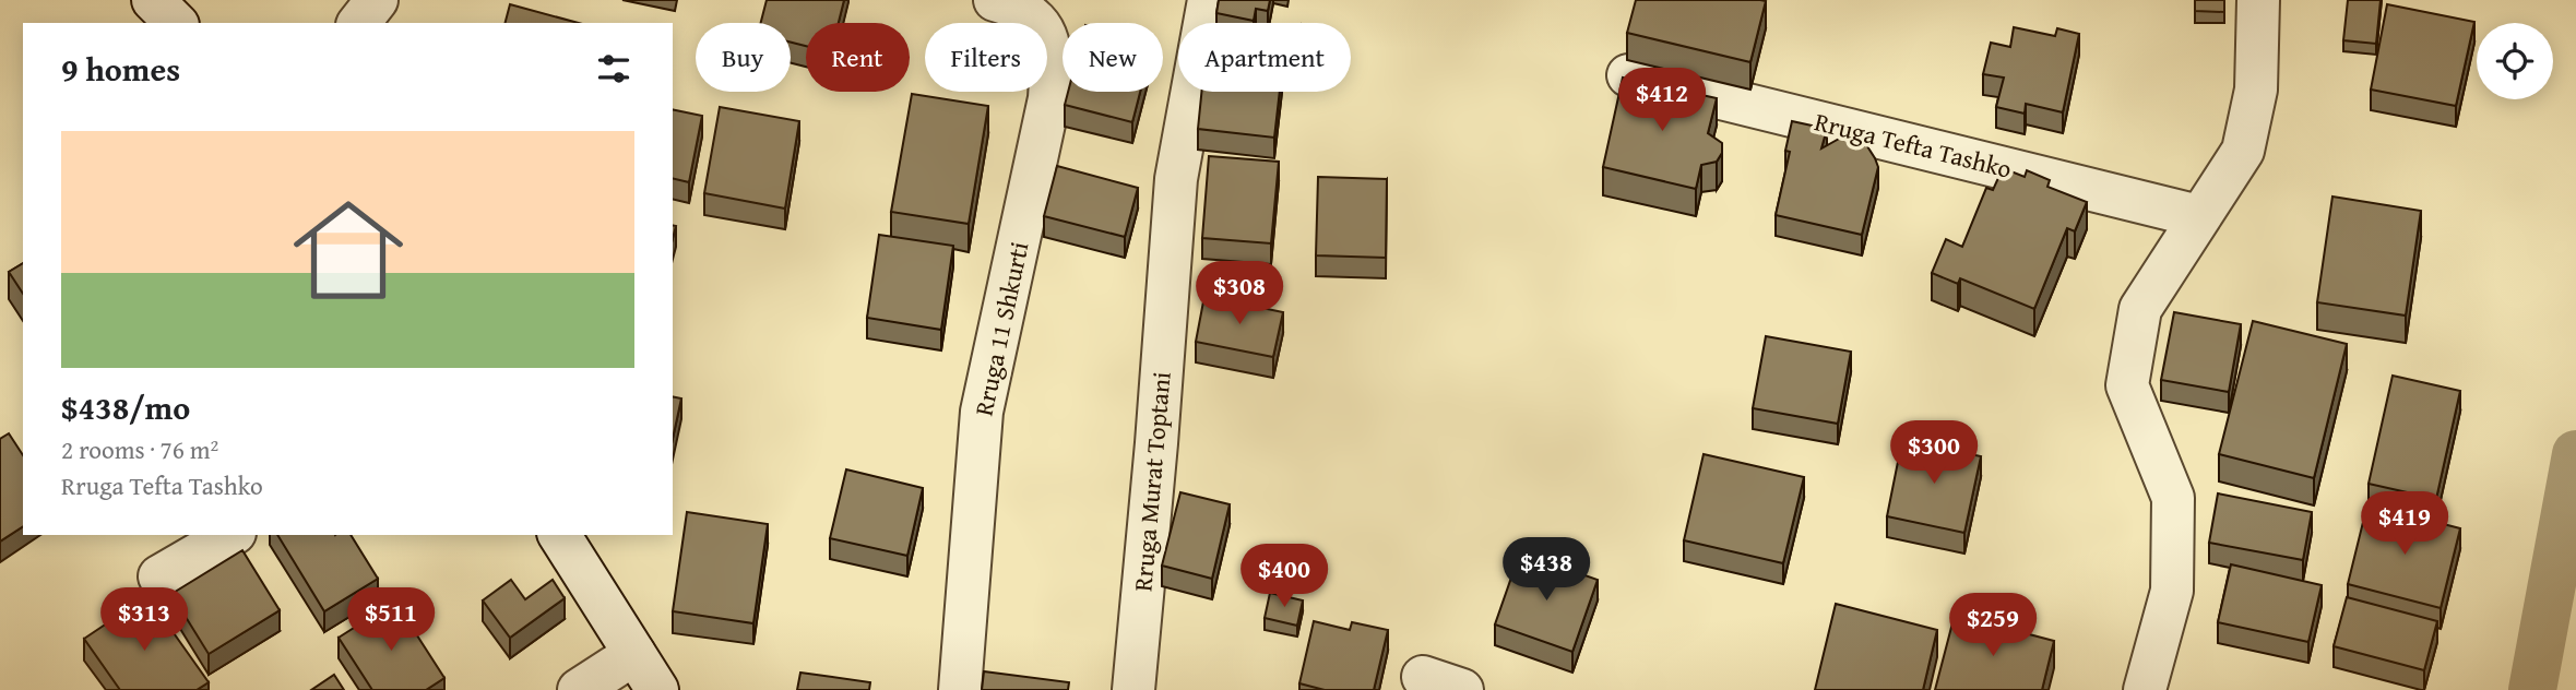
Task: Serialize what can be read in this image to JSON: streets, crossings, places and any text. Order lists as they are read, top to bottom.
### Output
{
  "streets": {
    "street": ["Rruga Tefta Tashko", "Rruga 11 Shkurti", "Rruga Murat Toptani"]
  },
  "page": {
    "chip": [
      "Buy",
      "Rent",
      "Filters",
      "New",
      "Apartment"
    ],
    "heading": "9 homes",
    "price": [
      "$412",
      "$308",
      "$300",
      "$419",
      "$438",
      "$400",
      "$313",
      "$511",
      "$259"
    ],
    "list": [
      {
        "name": "$438/mo",
        "note": "2 rooms · 76 m² · Rruga Tefta Tashko"
      }
    ]
  }
}
